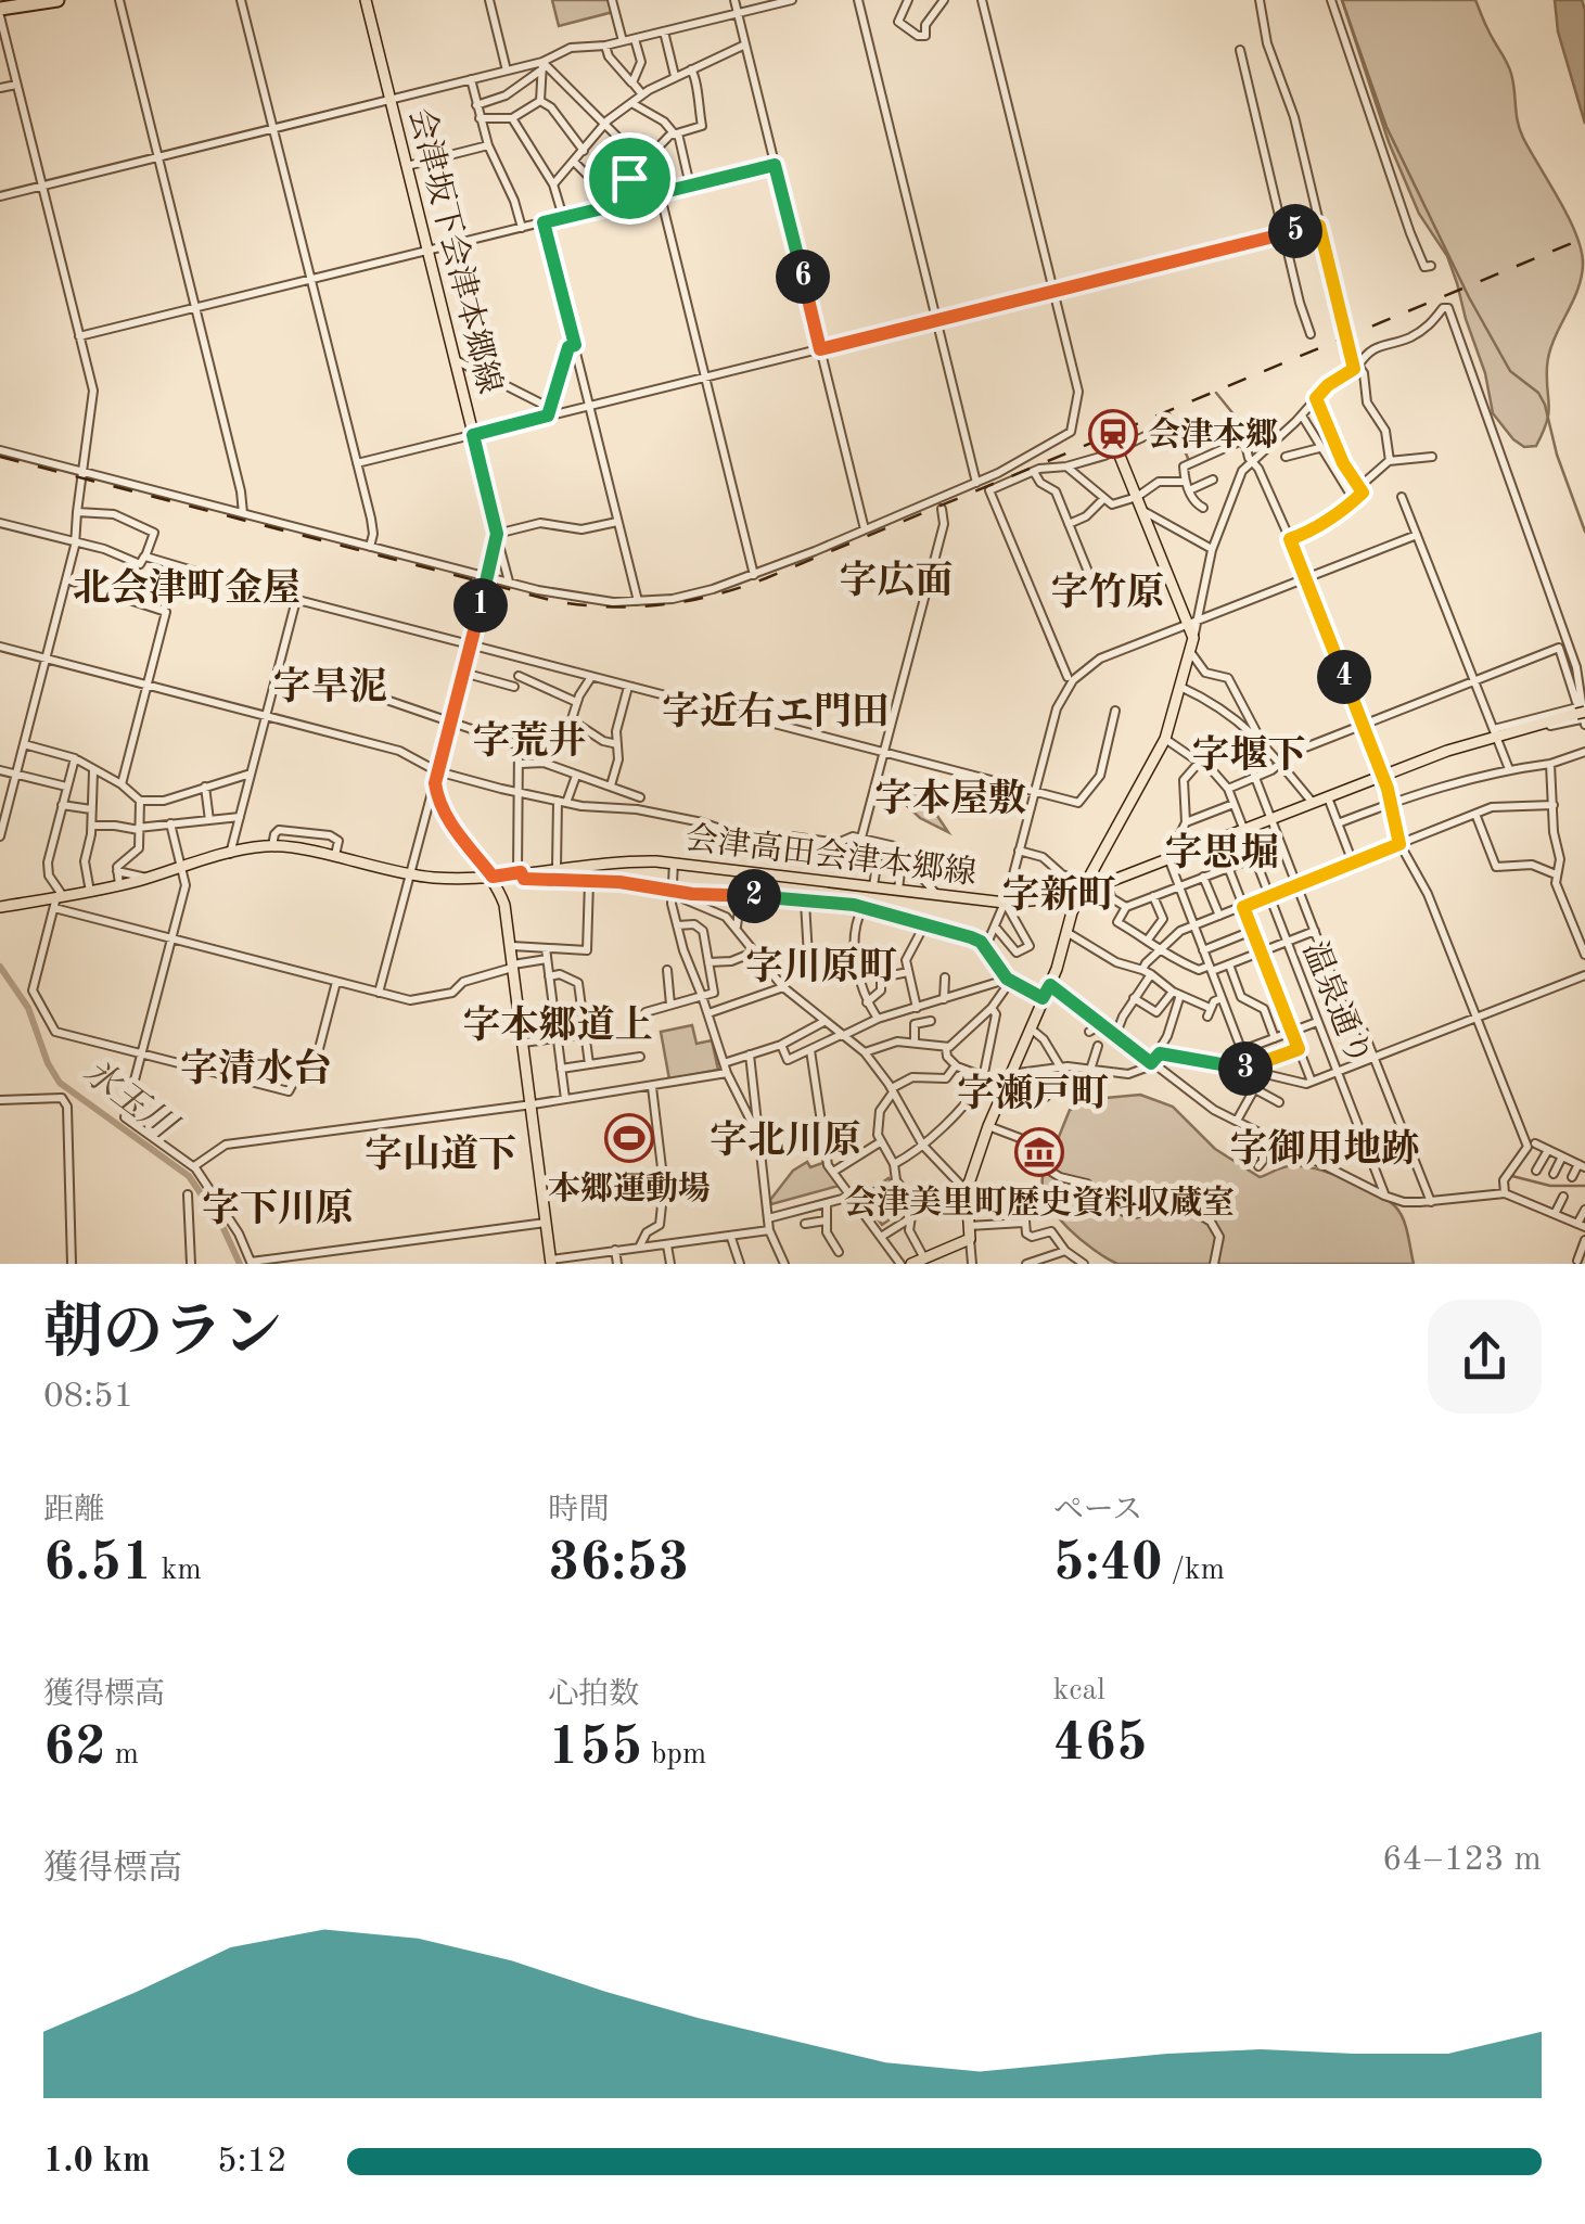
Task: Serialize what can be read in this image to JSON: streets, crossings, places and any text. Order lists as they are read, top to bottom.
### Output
{
  "streets": {
    "main road": ["会津坂下会津本郷線", "会津高田会津本郷線"],
    "street": ["温泉通り"]
  },
  "crossings": [
    ["会津高田会津本郷線", "温泉通り"]
  ],
  "districts": [
    "字広面",
    "北会津町金屋",
    "字竹原",
    "字旱泥",
    "字近右エ門田",
    "字荒井",
    "字堰下",
    "字本屋敷",
    "字思堀",
    "字新町",
    "字川原町",
    "字本郷道上",
    "字清水台",
    "字瀬戸町",
    "字北川原",
    "字御用地跡",
    "字山道下",
    "字下川原"
  ],
  "water": ["氷玉川"],
  "places": {
    "station": ["会津本郷"],
    "sports": ["本郷運動場"],
    "museum": ["会津美里町歴史資料収蔵室"]
  },
  "page": {
    "pins": [
      "5",
      "6",
      "1",
      "4",
      "2",
      "3"
    ],
    "heading": ["朝のラン", "08:51"],
    "stats": [
      ["距離", "6.51 km"],
      ["時間", "36:53"],
      ["ペース", "5:40 /km"],
      ["獲得標高", "62 m"],
      ["心拍数", "155 bpm"],
      ["kcal", "465"]
    ],
    "chart": ["獲得標高", "64–123 m"],
    "list": [
      {
        "name": "1.0 km",
        "note": "5:12"
      }
    ]
  }
}
